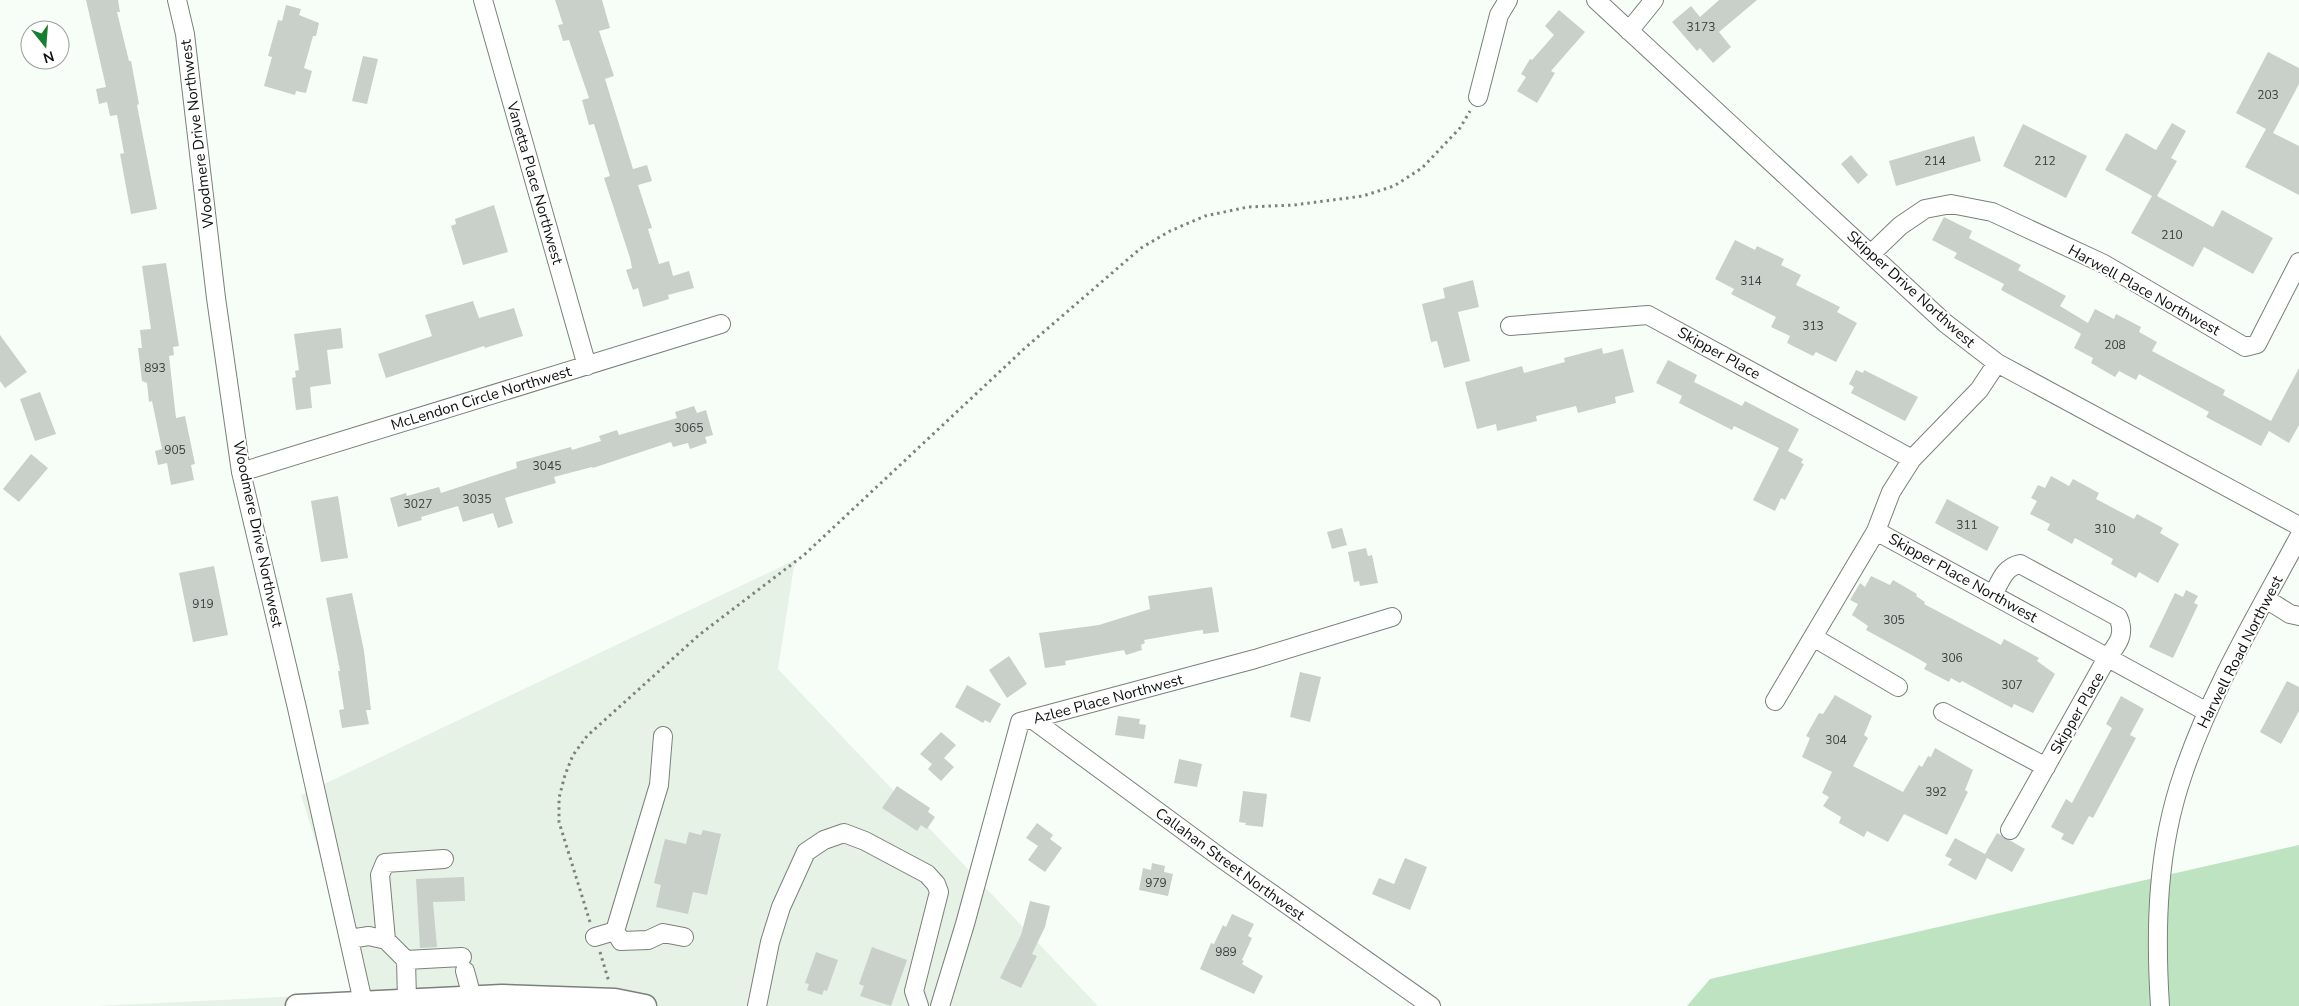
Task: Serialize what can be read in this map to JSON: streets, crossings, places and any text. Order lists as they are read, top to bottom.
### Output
{
  "streets": {
    "street": [
      "Woodmere Drive Northwest",
      "Vanetta Place Northwest",
      "Skipper Drive Northwest",
      "Harwell Place Northwest",
      "Skipper Place",
      "McLendon Circle Northwest",
      "Skipper Place Northwest",
      "Harwell Road Northwest",
      "Azlee Place Northwest",
      "Callahan Street Northwest"
    ]
  },
  "crossings": [
    ["Woodmere Drive Northwest", "McLendon Circle Northwest"],
    ["Vanetta Place Northwest", "McLendon Circle Northwest"],
    ["Skipper Drive Northwest", "Harwell Place Northwest"],
    ["Skipper Drive Northwest", "Skipper Place Northwest"],
    ["Skipper Place", "Skipper Place Northwest"],
    ["Skipper Place Northwest", "Harwell Road Northwest"],
    ["Azlee Place Northwest", "Callahan Street Northwest"]
  ],
  "house_numbers": [
    "3173",
    "203",
    "214",
    "212",
    "210",
    "314",
    "313",
    "208",
    "893",
    "3065",
    "905",
    "3045",
    "3035",
    "3027",
    "311",
    "310",
    "919",
    "305",
    "306",
    "307",
    "304",
    "392",
    "979",
    "989"
  ],
  "north": "bottom"
}
